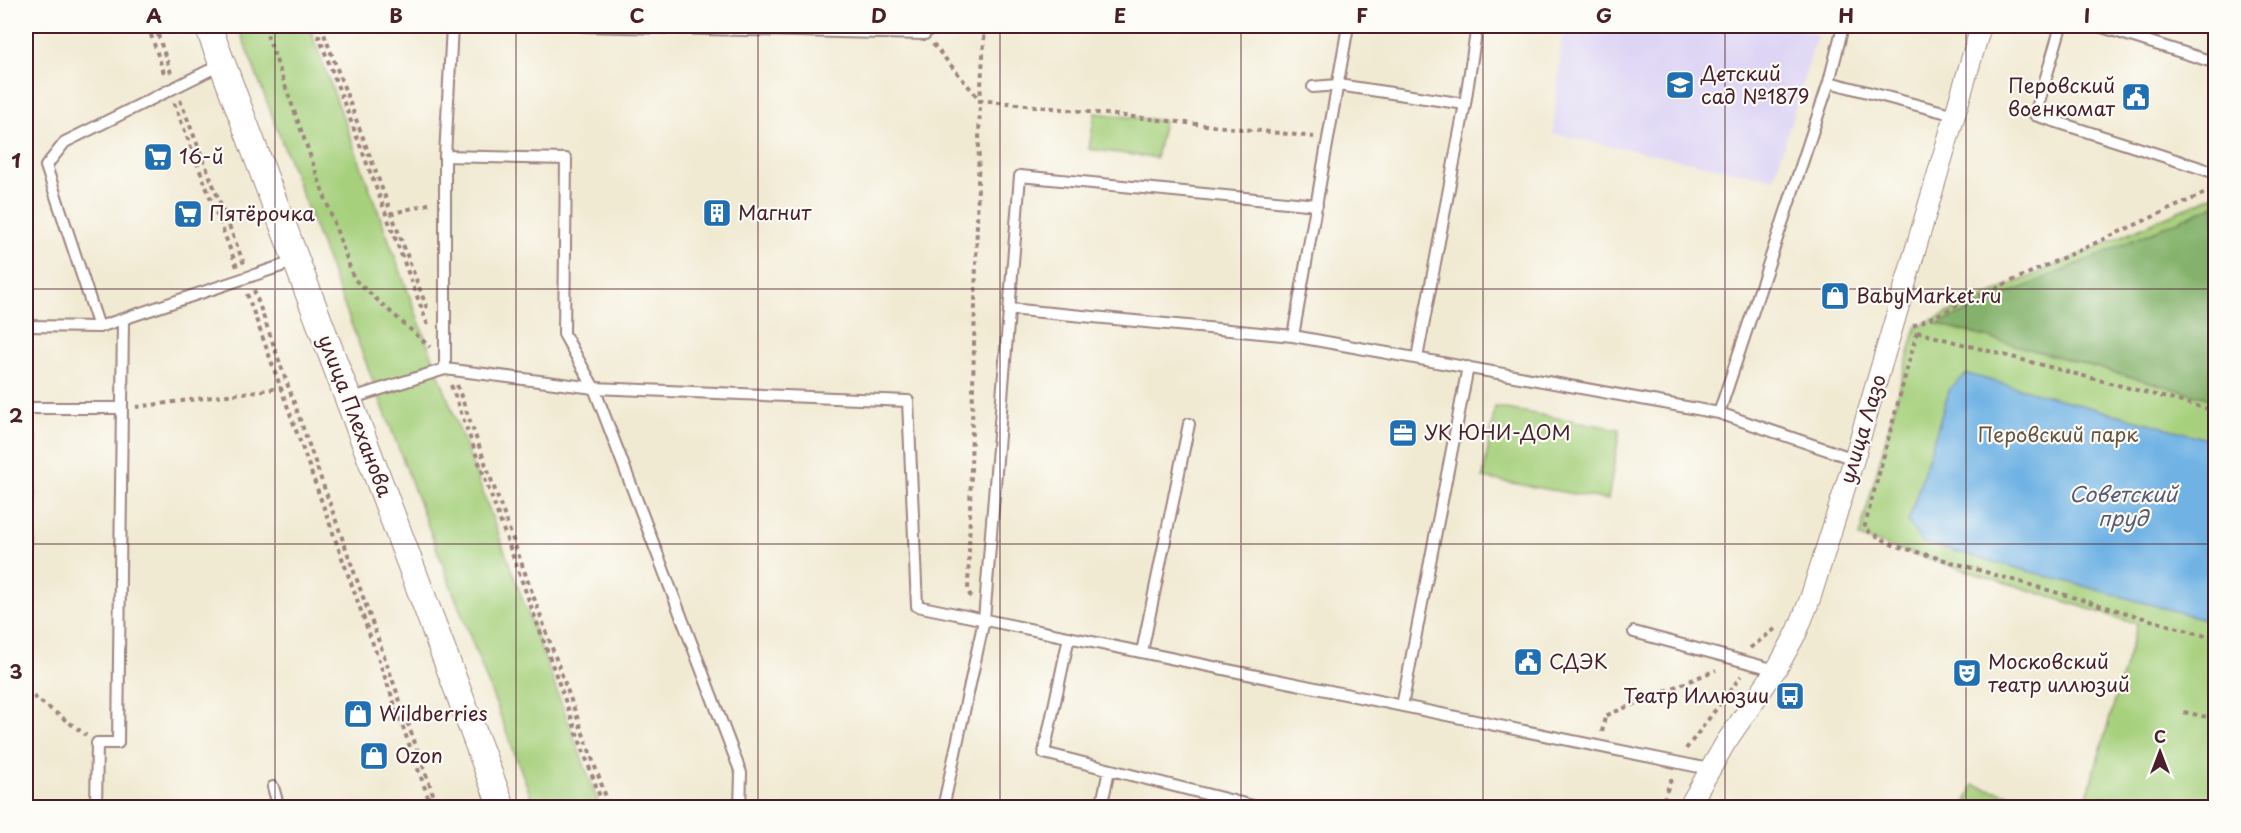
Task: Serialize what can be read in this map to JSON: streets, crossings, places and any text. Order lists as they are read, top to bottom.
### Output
{
  "streets": {
    "street": ["улица Плеханова", "улица Лазо"]
  },
  "water": ["Советский пруд"],
  "parks": ["Перовский парк"],
  "places": {
    "school or university": ["Детский сад №1879"],
    "public building": ["Перовский военкомат", "СДЭК"],
    "supermarket": ["16-й", "Пятёрочка"],
    "building": ["Магнит"],
    "shop": ["BabyMarket.ru", "Wildberries", "Ozon"],
    "office": ["УК ЮНИ-ДОМ"],
    "theatre": ["Московский театр иллюзий"],
    "bus stop": ["Театр Иллюзии"]
  },
  "north": "top",
  "grid": {
    "columns": [
      "A",
      "B",
      "C",
      "D",
      "E",
      "F",
      "G",
      "H",
      "I"
    ],
    "rows": ["1", "2", "3"]
  }
}
